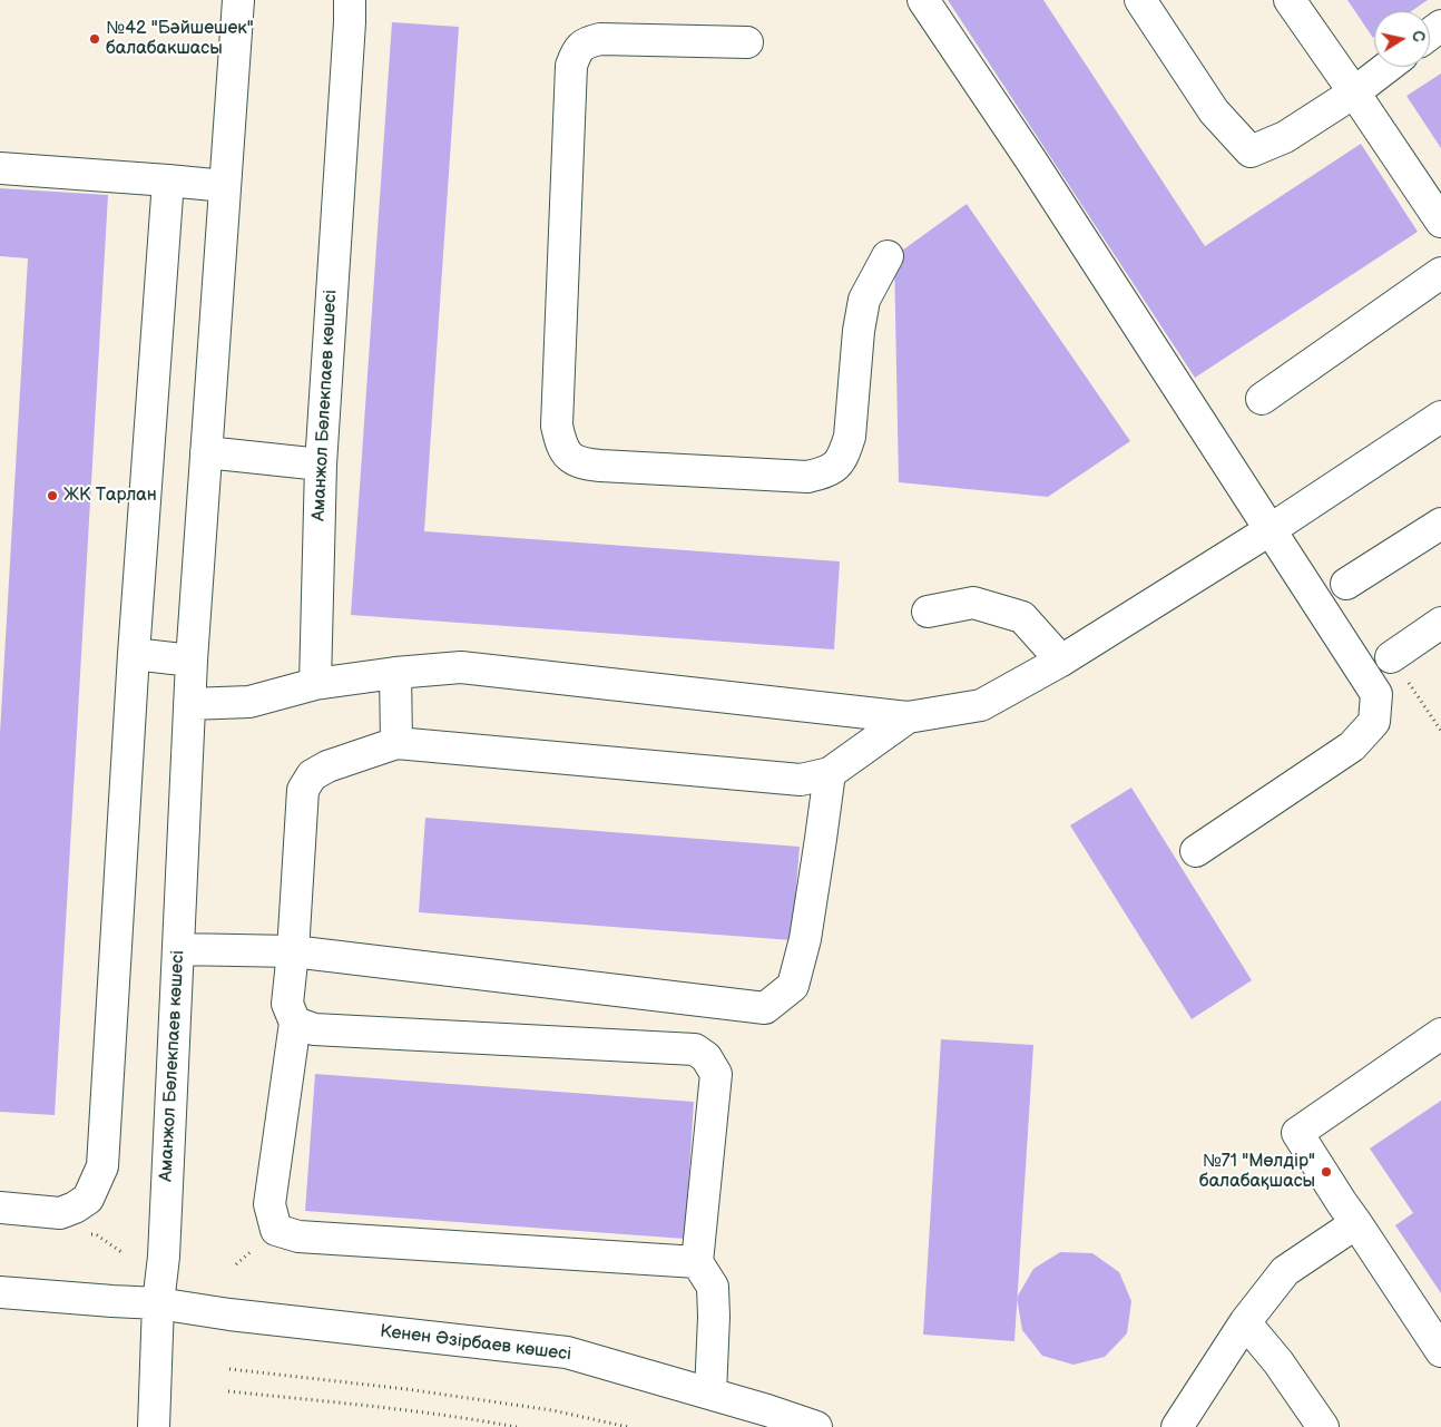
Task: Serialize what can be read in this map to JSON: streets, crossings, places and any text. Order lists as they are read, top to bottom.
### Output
{
  "streets": {
    "street": ["Аманжол Бөлекпаев көшесі", "Кенен Әзірбаев көшесі"]
  },
  "crossings": [
    ["Аманжол Бөлекпаев көшесі", "Кенен Әзірбаев көшесі"]
  ],
  "places": ["№42 \"Бәйшешек\" балабакшасы", "ЖК Тарлан", "№71 \"Мөлдір\" балабақшасы"],
  "north": "right"
}
